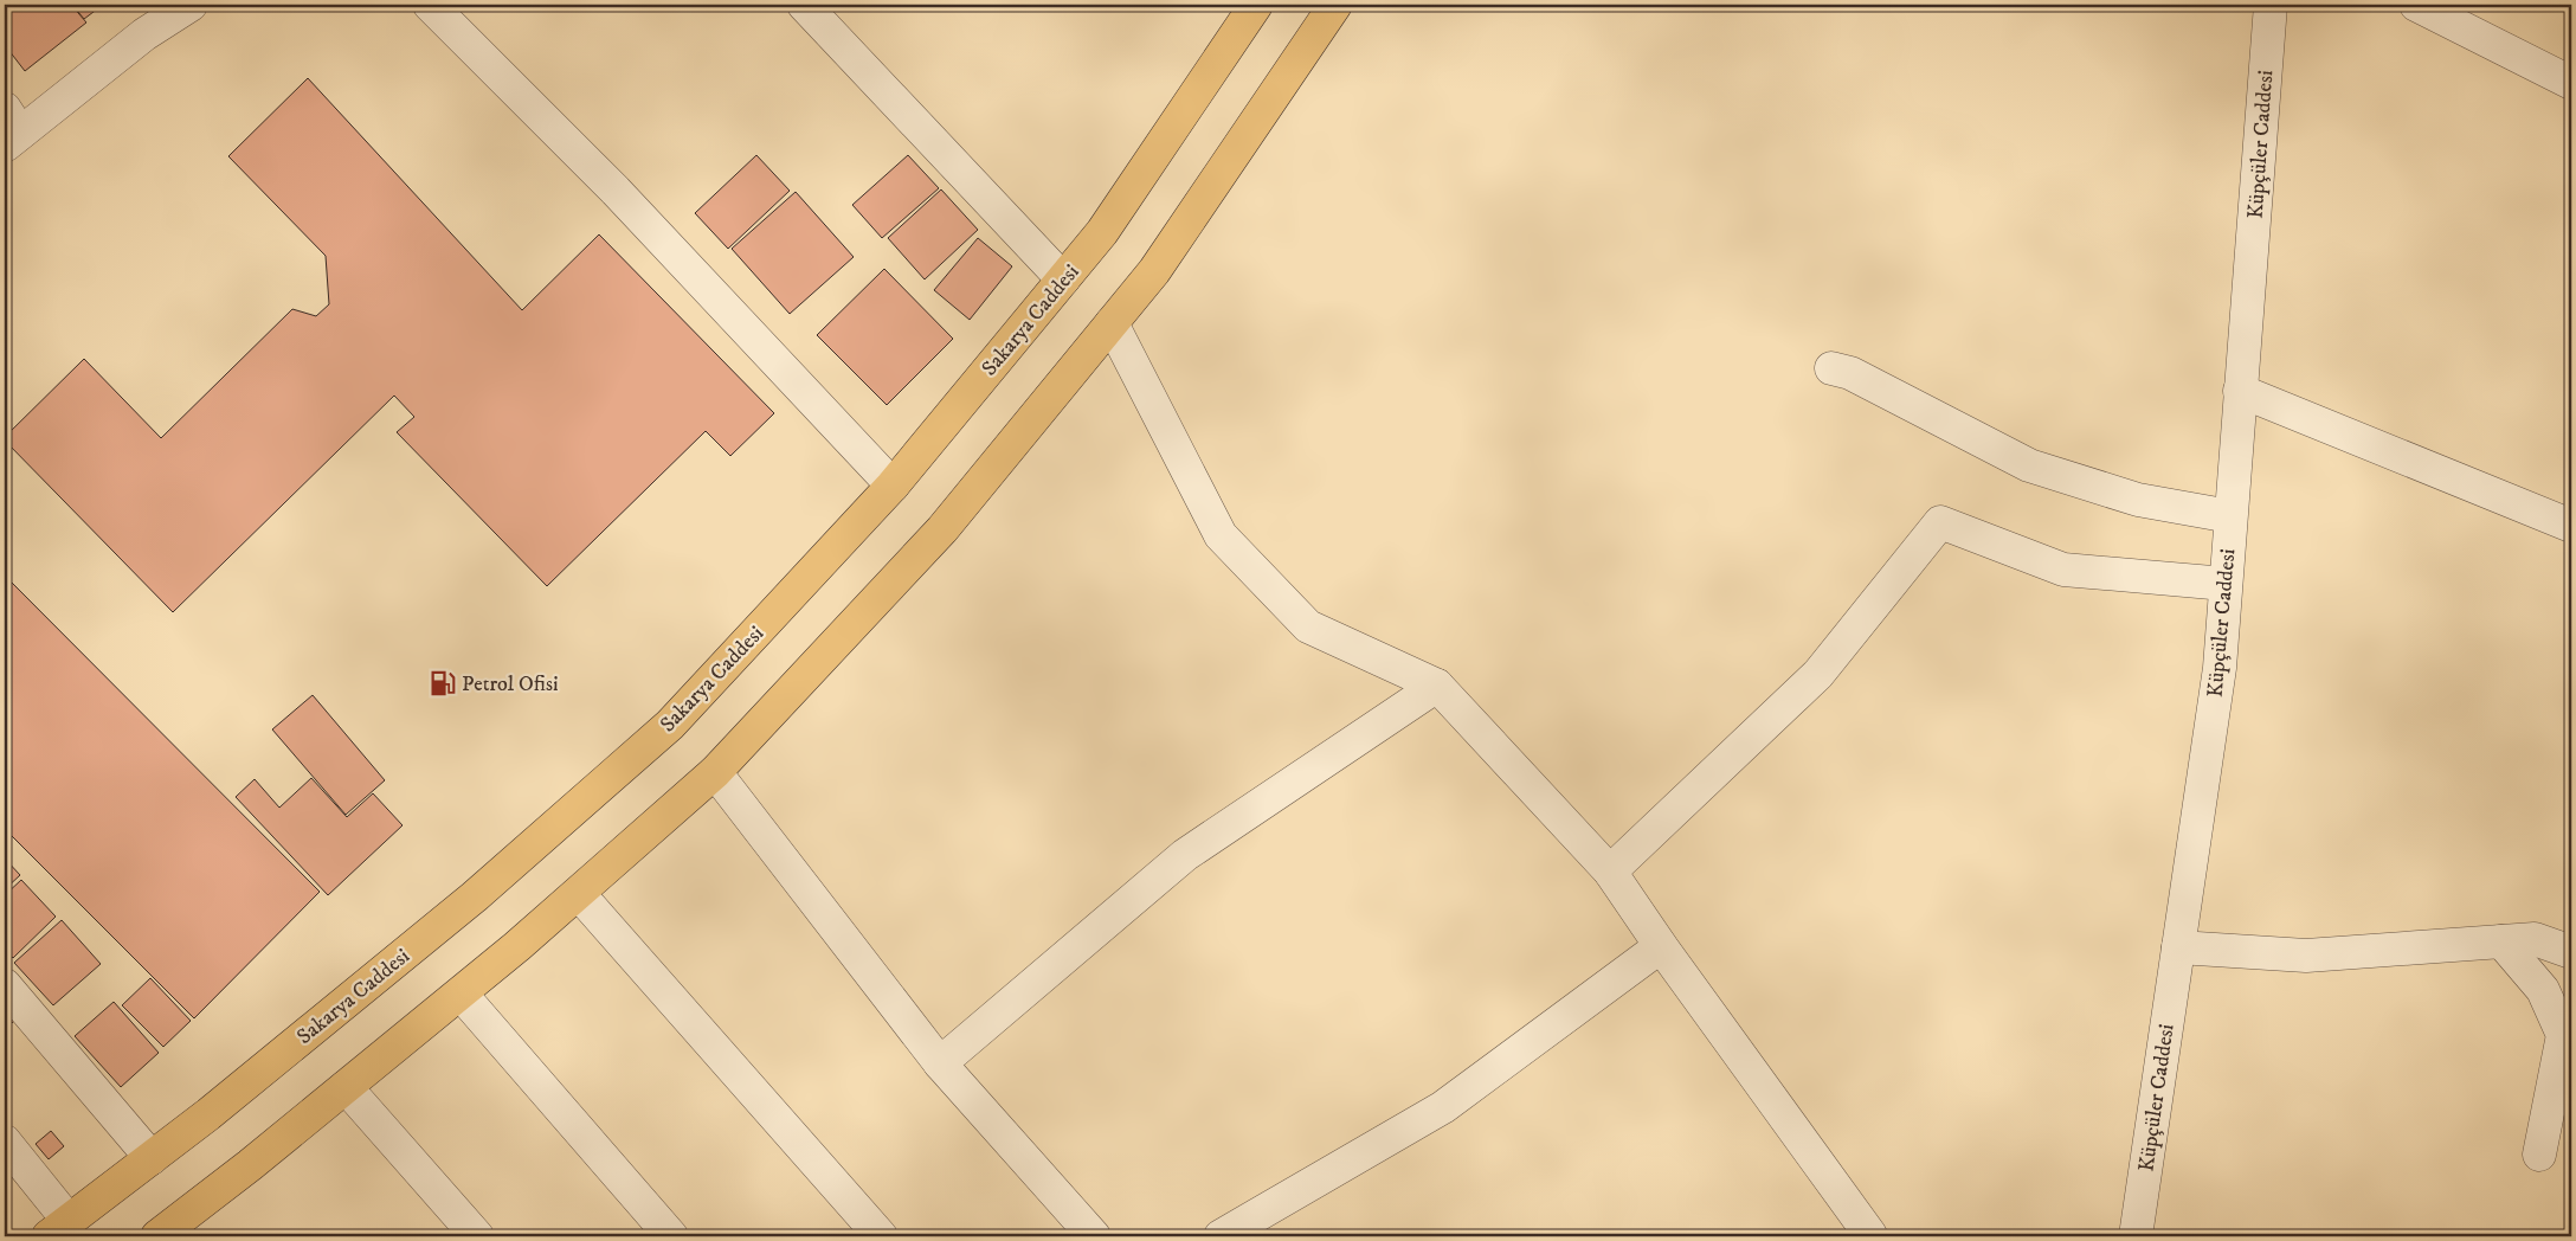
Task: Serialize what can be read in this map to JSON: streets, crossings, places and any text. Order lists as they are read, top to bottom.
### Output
{
  "streets": {
    "main road": ["Sakarya Caddesi"],
    "street": ["Küpçüler Caddesi"]
  },
  "places": {
    "fuel station": ["Petrol Ofisi"]
  }
}
